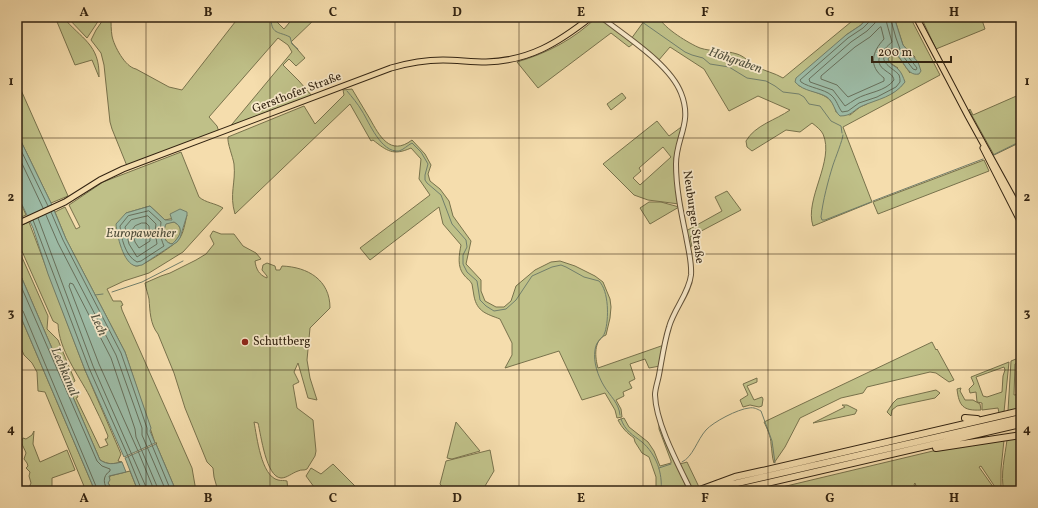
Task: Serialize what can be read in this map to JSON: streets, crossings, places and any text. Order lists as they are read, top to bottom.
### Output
{
  "streets": {
    "main road": ["Gersthofer Straße"],
    "street": ["Neuburger Straße"]
  },
  "water": [
    "Höhgraben",
    "Europaweiher",
    "Lech",
    "Lechkanal"
  ],
  "places": ["Schuttberg"],
  "scale_bar": "200 m",
  "grid": {
    "columns": [
      "A",
      "B",
      "C",
      "D",
      "E",
      "F",
      "G",
      "H"
    ],
    "rows": [
      "1",
      "2",
      "3",
      "4"
    ]
  }
}
